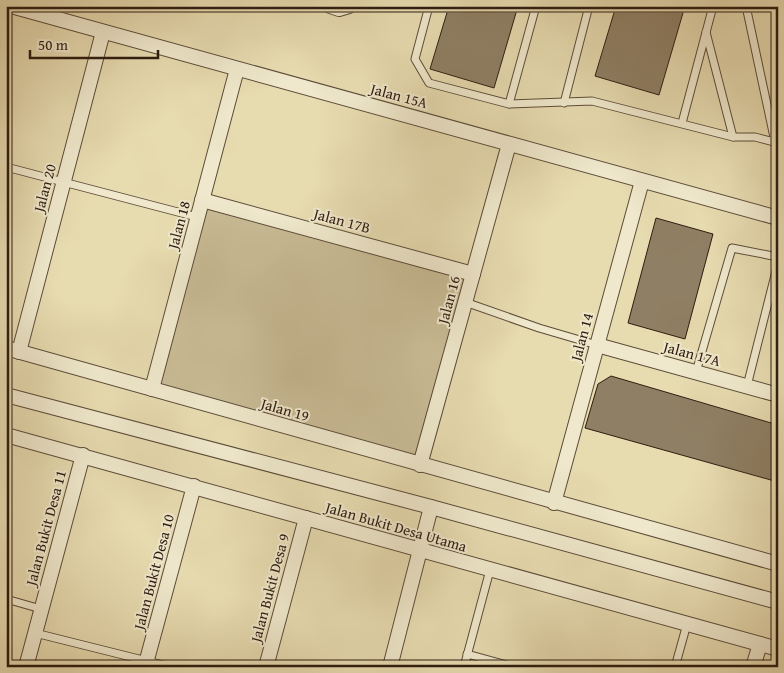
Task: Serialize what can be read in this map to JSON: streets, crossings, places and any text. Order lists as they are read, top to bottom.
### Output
{
  "streets": {
    "street": [
      "Jalan 15A",
      "Jalan 20",
      "Jalan 17B",
      "Jalan 18",
      "Jalan 16",
      "Jalan 14",
      "Jalan 17A",
      "Jalan 19",
      "Jalan Bukit Desa Utama",
      "Jalan Bukit Desa 11",
      "Jalan Bukit Desa 10",
      "Jalan Bukit Desa 9"
    ]
  },
  "crossings": [
    ["Jalan 15A", "Jalan 20"],
    ["Jalan 15A", "Jalan 18"],
    ["Jalan 15A", "Jalan 16"],
    ["Jalan 15A", "Jalan 14"],
    ["Jalan 20", "Jalan 19"],
    ["Jalan 17B", "Jalan 18"],
    ["Jalan 17B", "Jalan 16"],
    ["Jalan 18", "Jalan 19"],
    ["Jalan 16", "Jalan 19"],
    ["Jalan 14", "Jalan 17A"],
    ["Jalan 14", "Jalan 19"],
    ["Jalan Bukit Desa Utama", "Jalan Bukit Desa 11"],
    ["Jalan Bukit Desa Utama", "Jalan Bukit Desa 10"],
    ["Jalan Bukit Desa Utama", "Jalan Bukit Desa 9"]
  ],
  "scale_bar": "50 m"
}
